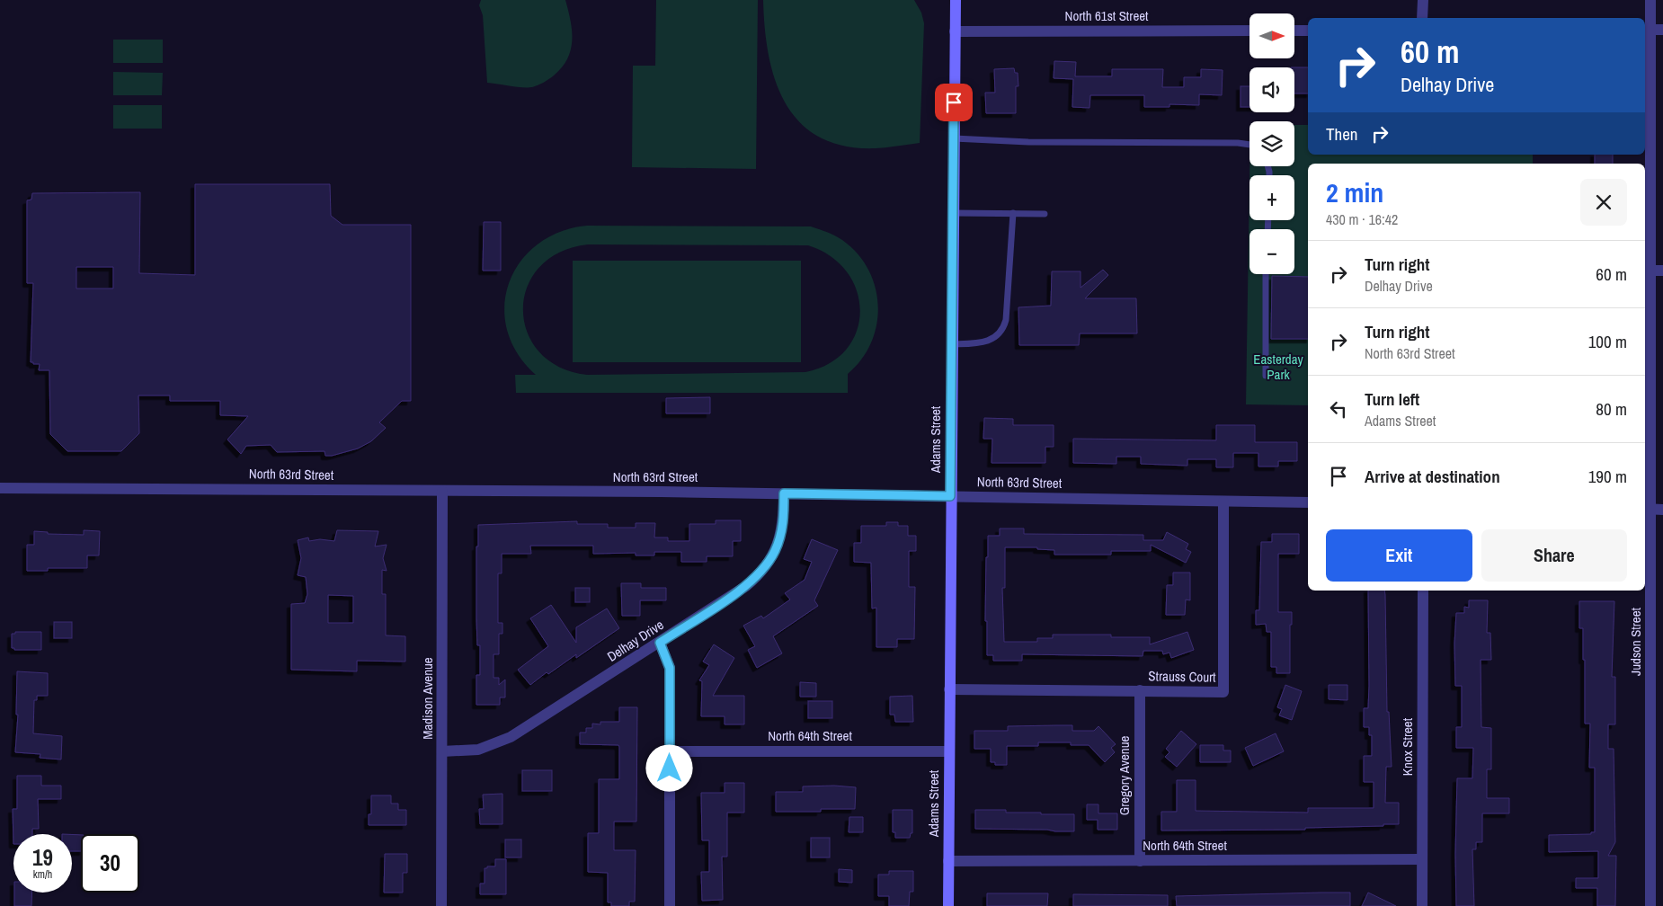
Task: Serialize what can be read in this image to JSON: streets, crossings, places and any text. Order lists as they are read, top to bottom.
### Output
{
  "streets": {
    "main road": ["Adams Street"],
    "street": [
      "North 61st Street",
      "North 63rd Street",
      "Delhay Drive",
      "Judson Street",
      "Strauss Court",
      "Madison Avenue",
      "North 64th Street",
      "Knox Street",
      "Gregory Avenue"
    ]
  },
  "crossings": [
    ["North 61st Street", "Adams Street"],
    ["Adams Street", "North 63rd Street"],
    ["Adams Street", "Strauss Court"],
    ["Adams Street", "North 64th Street"],
    ["North 63rd Street", "Delhay Drive"],
    ["North 63rd Street", "Strauss Court"],
    ["North 63rd Street", "Madison Avenue"],
    ["Delhay Drive", "Madison Avenue"],
    ["Strauss Court", "Gregory Avenue"],
    ["North 64th Street", "Knox Street"],
    ["North 64th Street", "Gregory Avenue"]
  ],
  "parks": ["Easterday Park"],
  "north": "right",
  "page": {
    "map_buttons": ["+", "−"],
    "turn": ["60 m", "Delhay Drive"],
    "then": "Then",
    "heading": ["2 min", "430 m · 16:42"],
    "list": [
      {
        "name": "Turn right",
        "note": "Delhay Drive",
        "value": "60 m"
      },
      {
        "name": "Turn right",
        "note": "North 63rd Street",
        "value": "100 m"
      },
      {
        "name": "Turn left",
        "note": "Adams Street",
        "value": "80 m"
      },
      {
        "name": "Arrive at destination",
        "value": "190 m"
      }
    ],
    "buttons": ["Exit", "Share"],
    "speed": "19 km/h",
    "limit": "30"
  }
}
